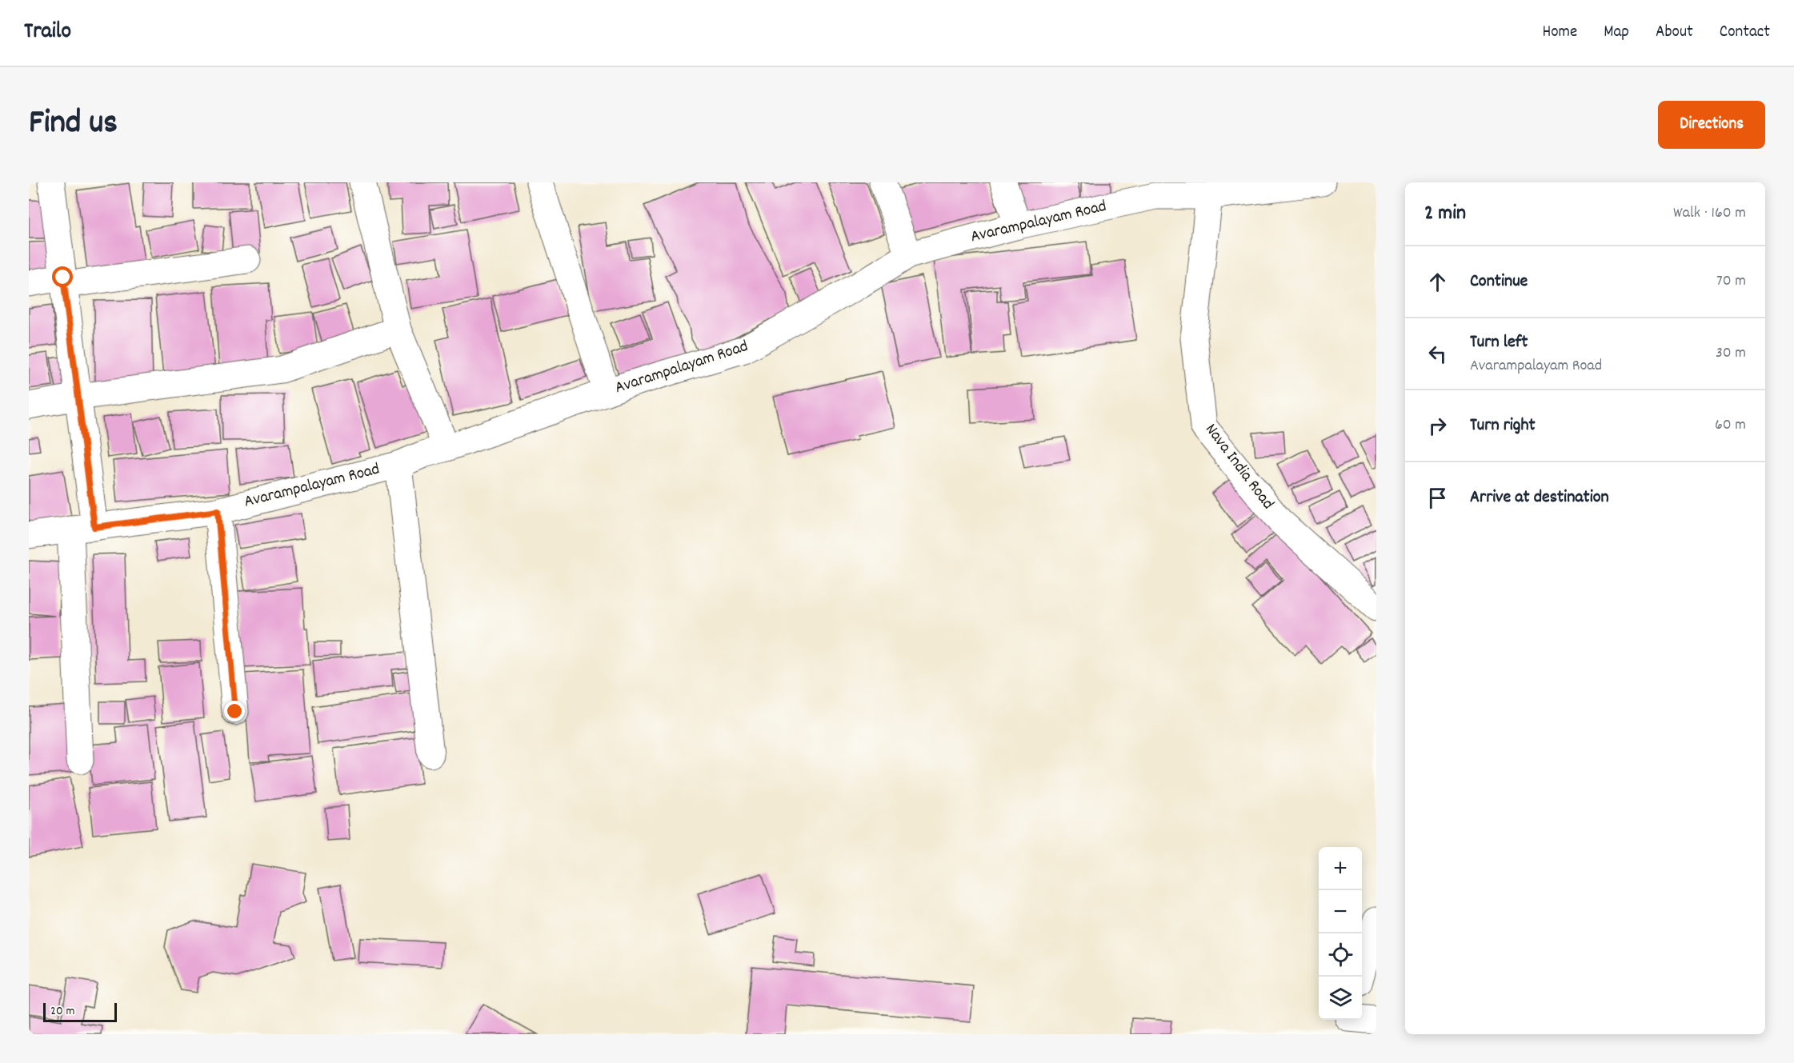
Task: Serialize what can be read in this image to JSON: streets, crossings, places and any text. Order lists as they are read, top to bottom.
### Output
{
  "streets": {
    "street": ["Avarampalayam Road", "Nava India Road"]
  },
  "crossings": [
    ["Avarampalayam Road", "Nava India Road"]
  ],
  "scale_bar": "20 m",
  "page": {
    "header": "Trailo",
    "nav": [
      "Home",
      "Map",
      "About",
      "Contact"
    ],
    "title": "Find us",
    "buttons": "Directions",
    "heading": ["2 min", "Walk · 160 m"],
    "list": [
      ["Continue", "70 m"],
      ["Turn left", "Avarampalayam Road", "30 m"],
      ["Turn right", "60 m"],
      "Arrive at destination"
    ],
    "map_buttons": ["+", "−"],
    "scale": "20 m"
  }
}
